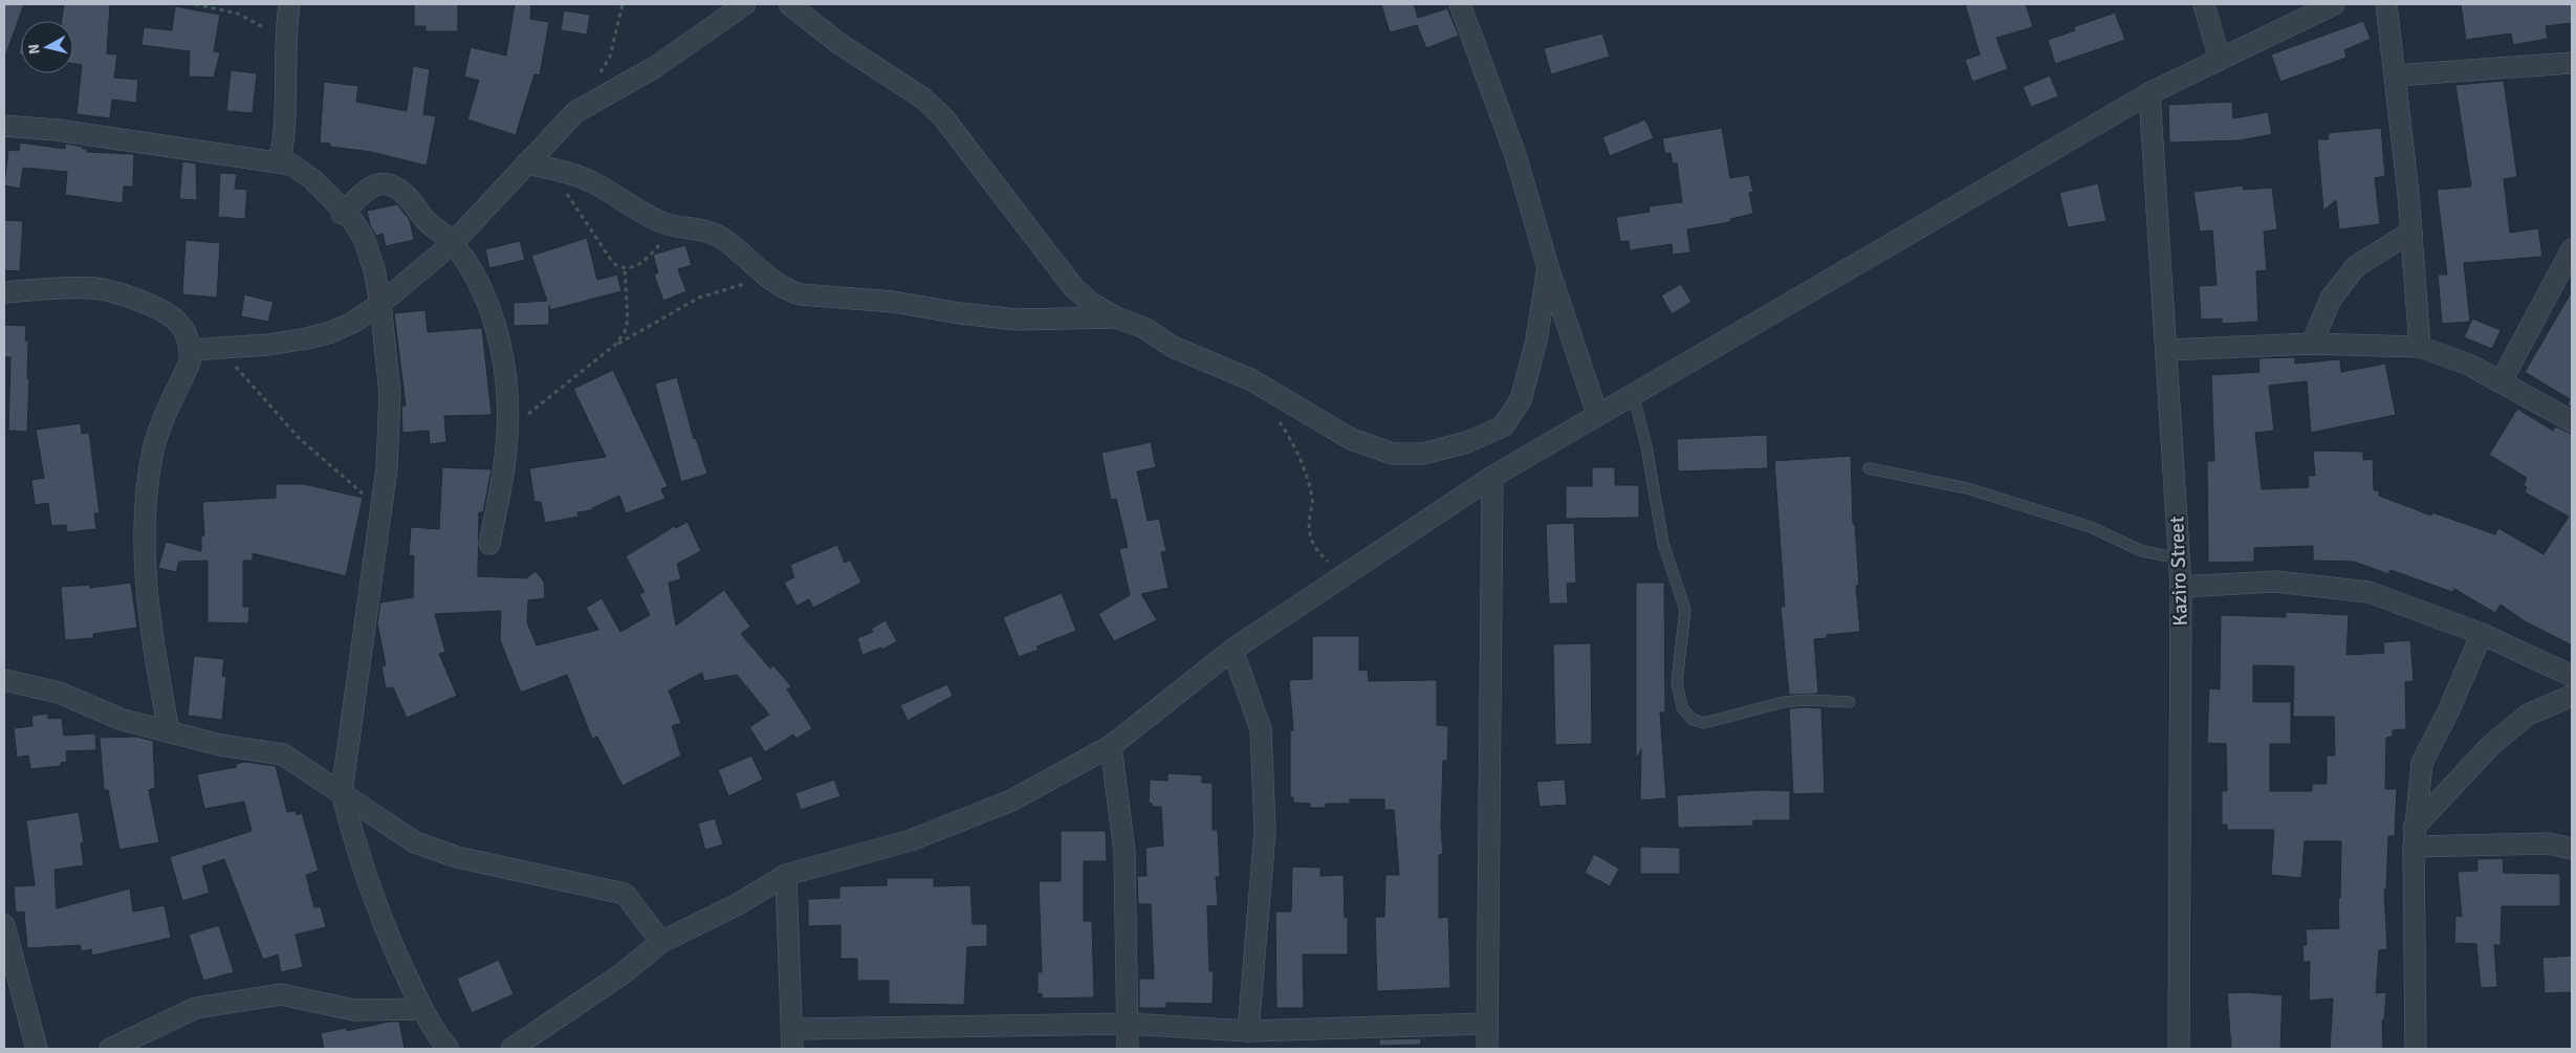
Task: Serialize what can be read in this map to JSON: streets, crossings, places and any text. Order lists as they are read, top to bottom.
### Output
{
  "streets": {
    "street": ["Kaziro Street"]
  },
  "north": "left"
}
